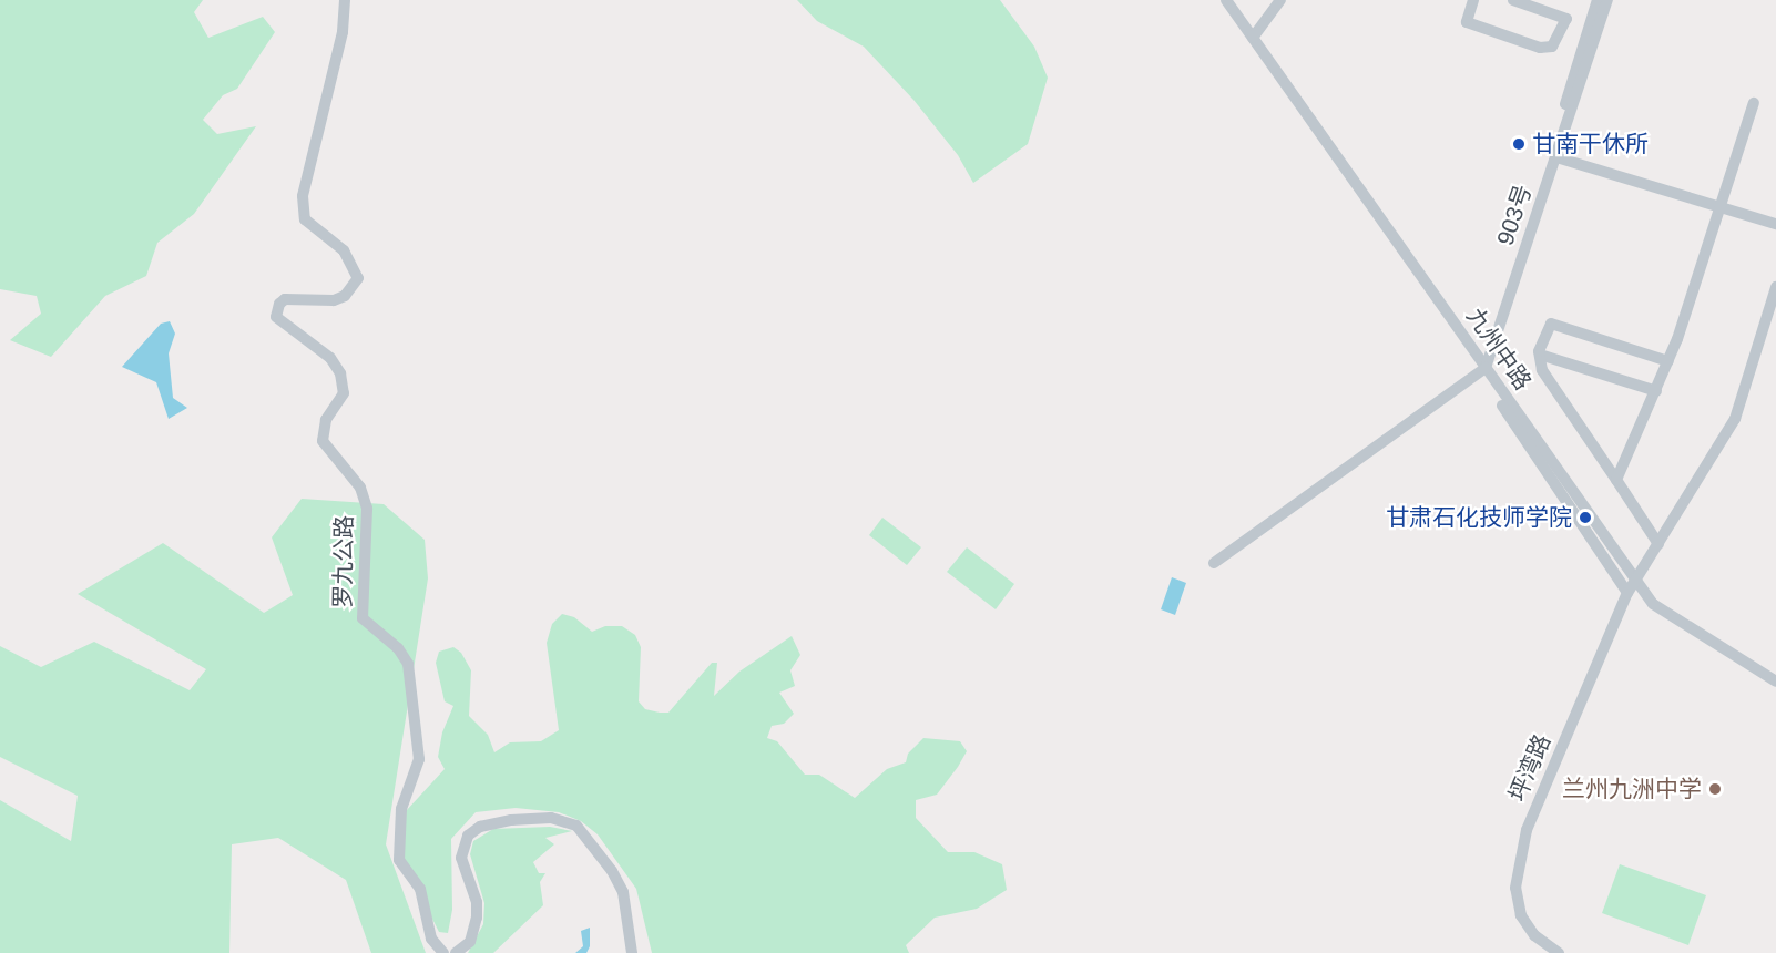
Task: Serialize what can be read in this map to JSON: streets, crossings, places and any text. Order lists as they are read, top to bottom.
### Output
{
  "streets": {
    "street": [
      "903号",
      "九州中路",
      "罗九公路",
      "坪湾路"
    ]
  },
  "crossings": [
    ["903号", "九州中路"],
    ["九州中路", "坪湾路"]
  ],
  "places": ["甘南干休所", "甘肃石化技师学院", "兰州九洲中学"]
}
